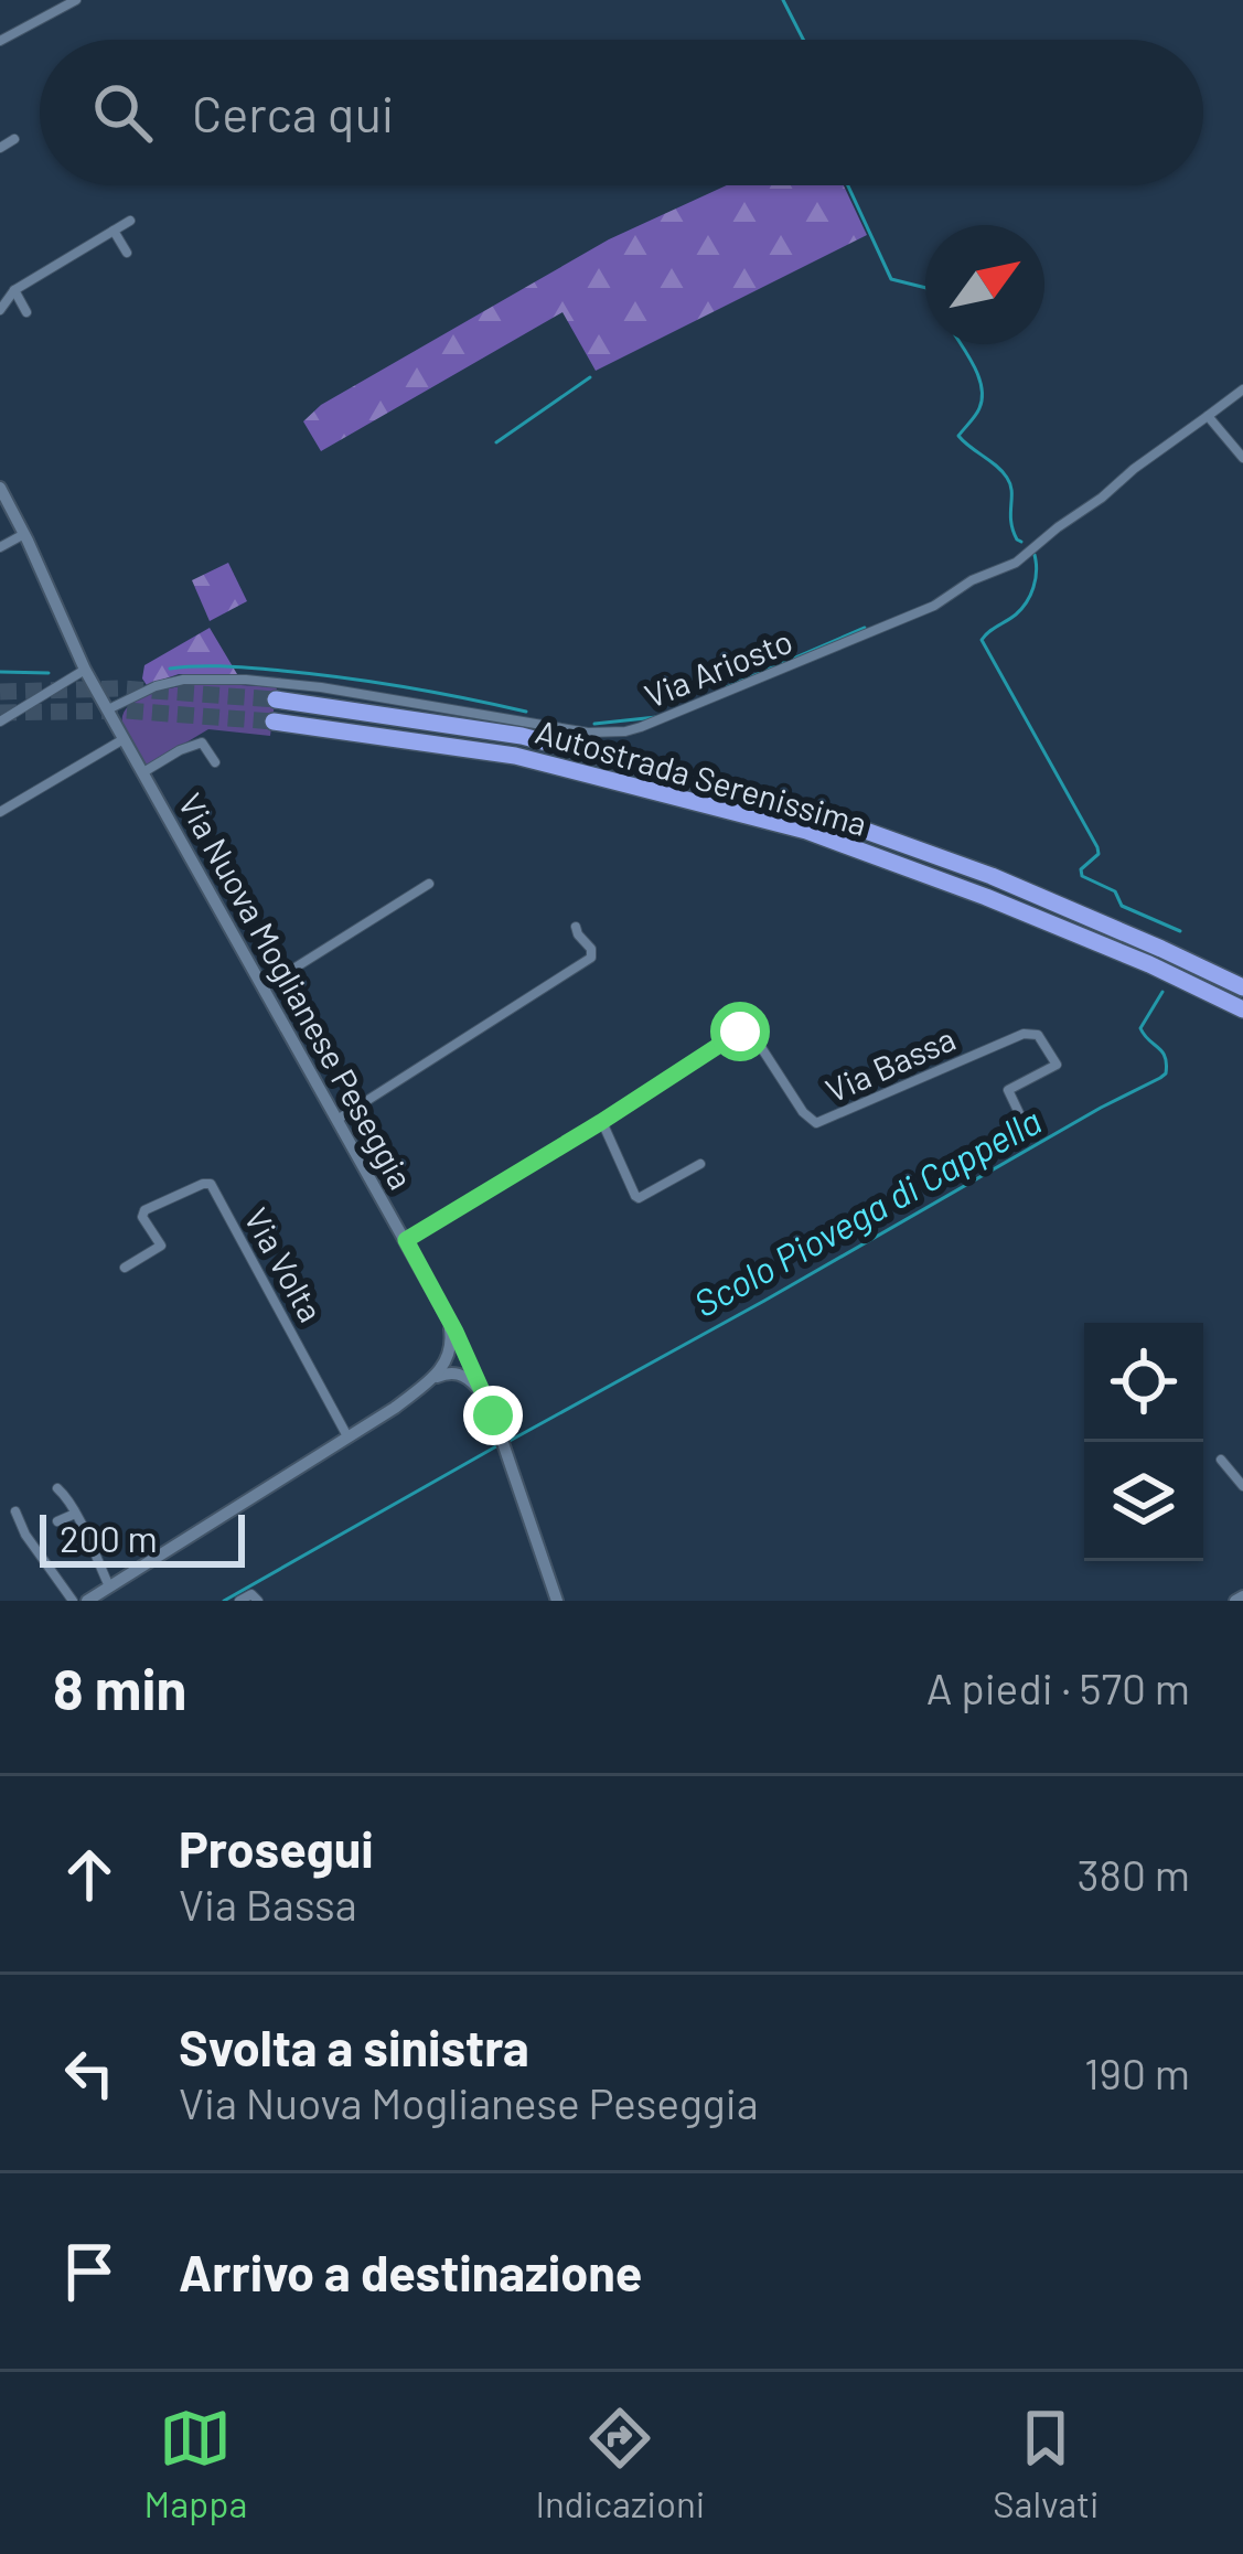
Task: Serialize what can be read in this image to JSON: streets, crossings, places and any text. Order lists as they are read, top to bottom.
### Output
{
  "streets": {
    "highway": ["Autostrada Serenissima"],
    "main road": ["Via Nuova Moglianese Peseggia"],
    "street": ["Via Ariosto", "Via Bassa", "Via Volta"]
  },
  "crossings": [
    ["Via Ariosto", "Via Nuova Moglianese Peseggia"],
    ["Via Nuova Moglianese Peseggia", "Via Bassa"]
  ],
  "water": ["Scolo Piovega di Cappella"],
  "scale_bar": "200 m",
  "north": "top right",
  "page": {
    "search": "Cerca qui",
    "scale": "200 m",
    "heading": ["8 min", "A piedi · 570 m"],
    "list": [
      ["Prosegui", "Via Bassa", "380 m"],
      ["Svolta a sinistra", "Via Nuova Moglianese Peseggia", "190 m"],
      "Arrivo a destinazione"
    ],
    "nav": ["Mappa", "Indicazioni", "Salvati"]
  }
}
